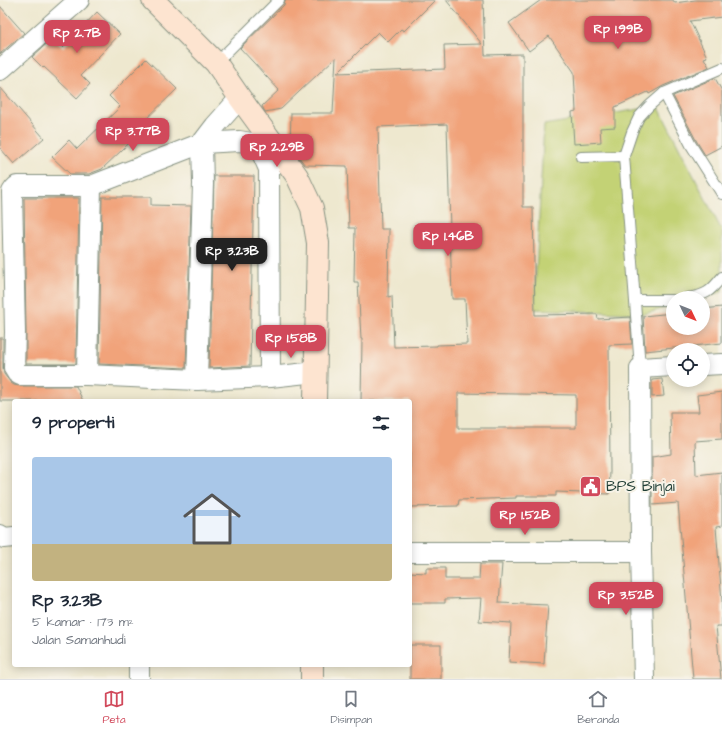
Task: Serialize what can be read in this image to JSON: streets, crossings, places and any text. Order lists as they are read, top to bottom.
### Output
{
  "places": {
    "public building": ["BPS Binjai"]
  },
  "north": "bottom right",
  "page": {
    "price": [
      "Rp 1.99B",
      "Rp 2.7B",
      "Rp 3.77B",
      "Rp 2.29B",
      "Rp 1.46B",
      "Rp 3.23B",
      "Rp 1.58B",
      "Rp 1.52B",
      "Rp 3.52B"
    ],
    "heading": "9 properti",
    "list": [
      {
        "name": "Rp 3.23B",
        "note": "5 kamar · 173 m² · Jalan Samanhudi"
      }
    ],
    "tabs": ["Peta", "Disimpan", "Beranda"]
  }
}
